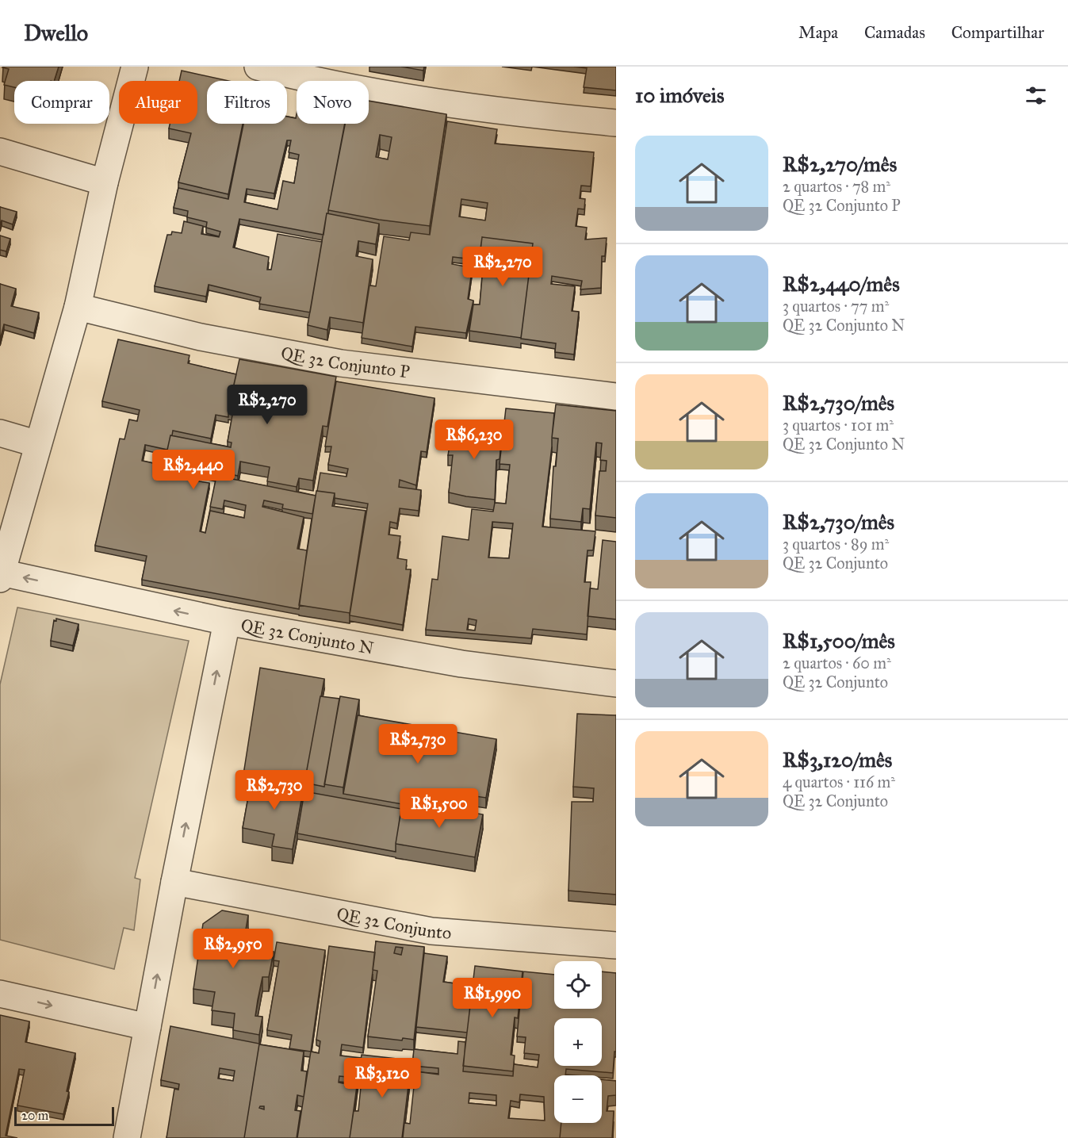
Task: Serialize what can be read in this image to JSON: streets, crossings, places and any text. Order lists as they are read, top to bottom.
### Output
{
  "streets": {
    "street": ["QE 32 Conjunto P", "QE 32 Conjunto N", "QE 32 Conjunto"]
  },
  "one_way": ["QE 32 Conjunto N"],
  "scale_bar": "20 m",
  "page": {
    "header": "Dwello",
    "nav": ["Mapa", "Camadas", "Compartilhar"],
    "heading": "10 imóveis",
    "chip": [
      "Comprar",
      "Alugar",
      "Filtros",
      "Novo"
    ],
    "list": [
      {
        "name": "R$2,270/mês",
        "note": "2 quartos · 78 m² · QE 32 Conjunto P"
      },
      {
        "name": "R$2,440/mês",
        "note": "3 quartos · 77 m² · QE 32 Conjunto N"
      },
      {
        "name": "R$2,730/mês",
        "note": "3 quartos · 101 m² · QE 32 Conjunto N"
      },
      {
        "name": "R$2,730/mês",
        "note": "3 quartos · 89 m² · QE 32 Conjunto"
      },
      {
        "name": "R$1,500/mês",
        "note": "2 quartos · 60 m² · QE 32 Conjunto"
      },
      {
        "name": "R$3,120/mês",
        "note": "4 quartos · 116 m² · QE 32 Conjunto"
      }
    ],
    "price": [
      "R$2,270",
      "R$2,270",
      "R$6,230",
      "R$2,440",
      "R$2,730",
      "R$2,730",
      "R$1,500",
      "R$2,950",
      "R$1,990",
      "R$3,120"
    ],
    "map_buttons": ["+", "−"],
    "scale": "20 m"
  }
}
